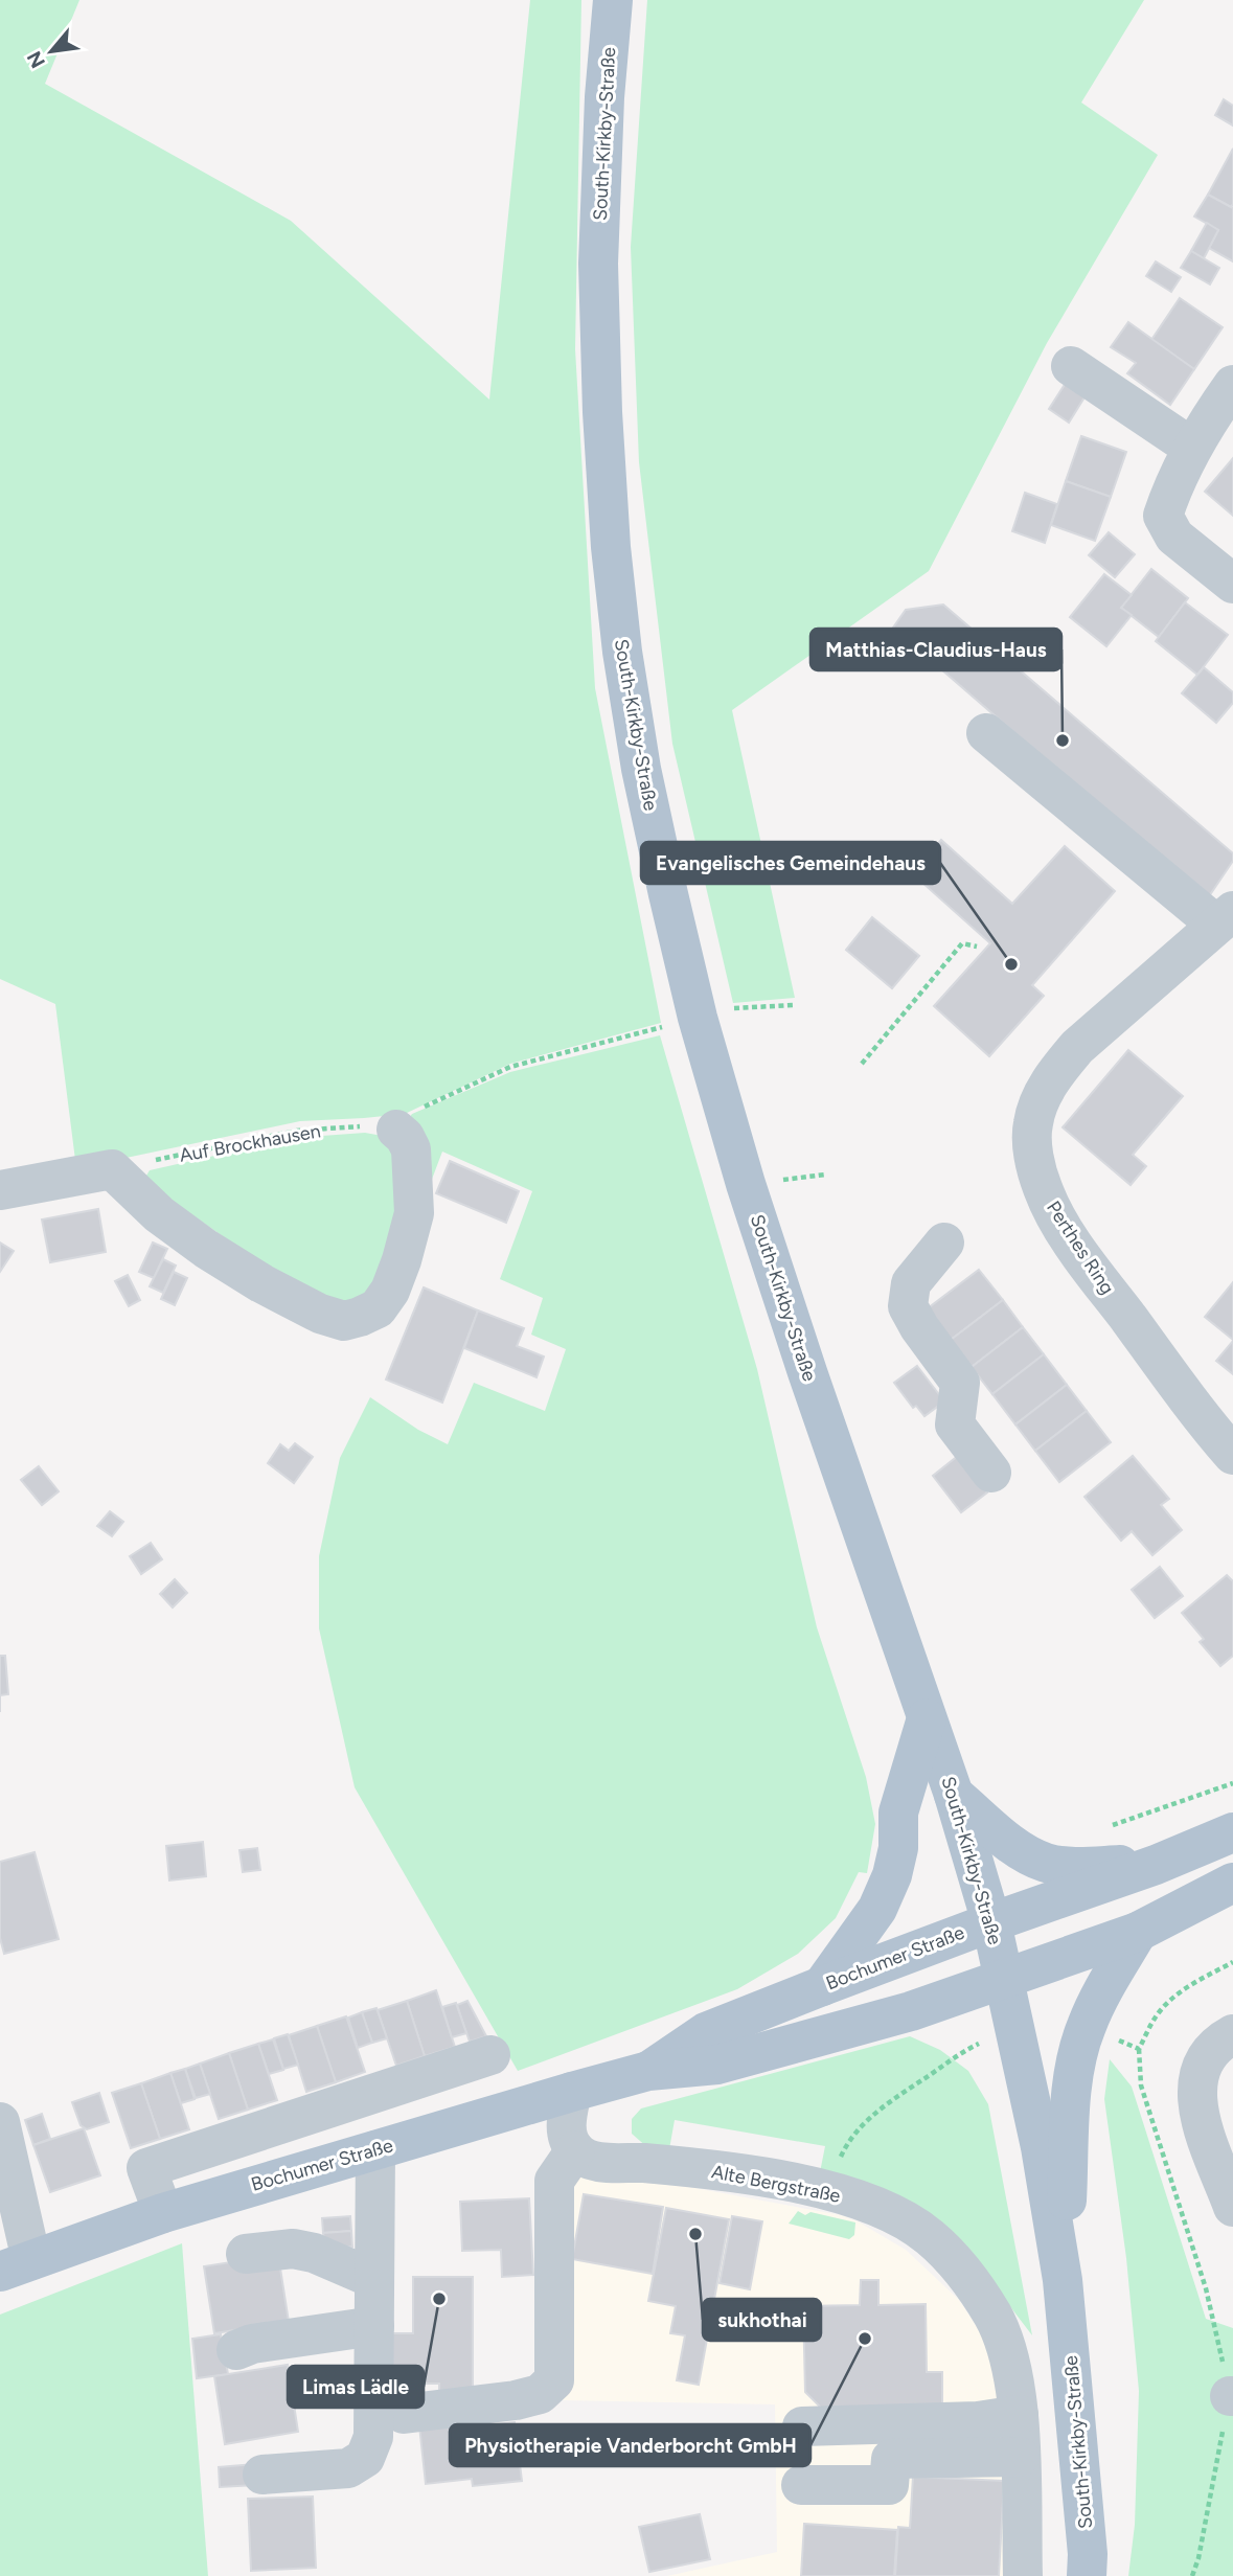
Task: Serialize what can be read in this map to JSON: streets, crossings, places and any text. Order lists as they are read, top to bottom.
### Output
{
  "streets": {
    "main road": ["South-Kirkby-Straße", "Bochumer Straße"],
    "street": ["Perthes Ring", "Alte Bergstraße"],
    "path": ["Auf Brockhausen"]
  },
  "crossings": [
    ["South-Kirkby-Straße", "Bochumer Straße"]
  ],
  "places": [
    "Matthias-Claudius-Haus",
    "Evangelisches Gemeindehaus",
    "sukhothai",
    "Limas Lädle",
    "Physiotherapie Vanderborcht GmbH"
  ],
  "north": "bottom left"
}
